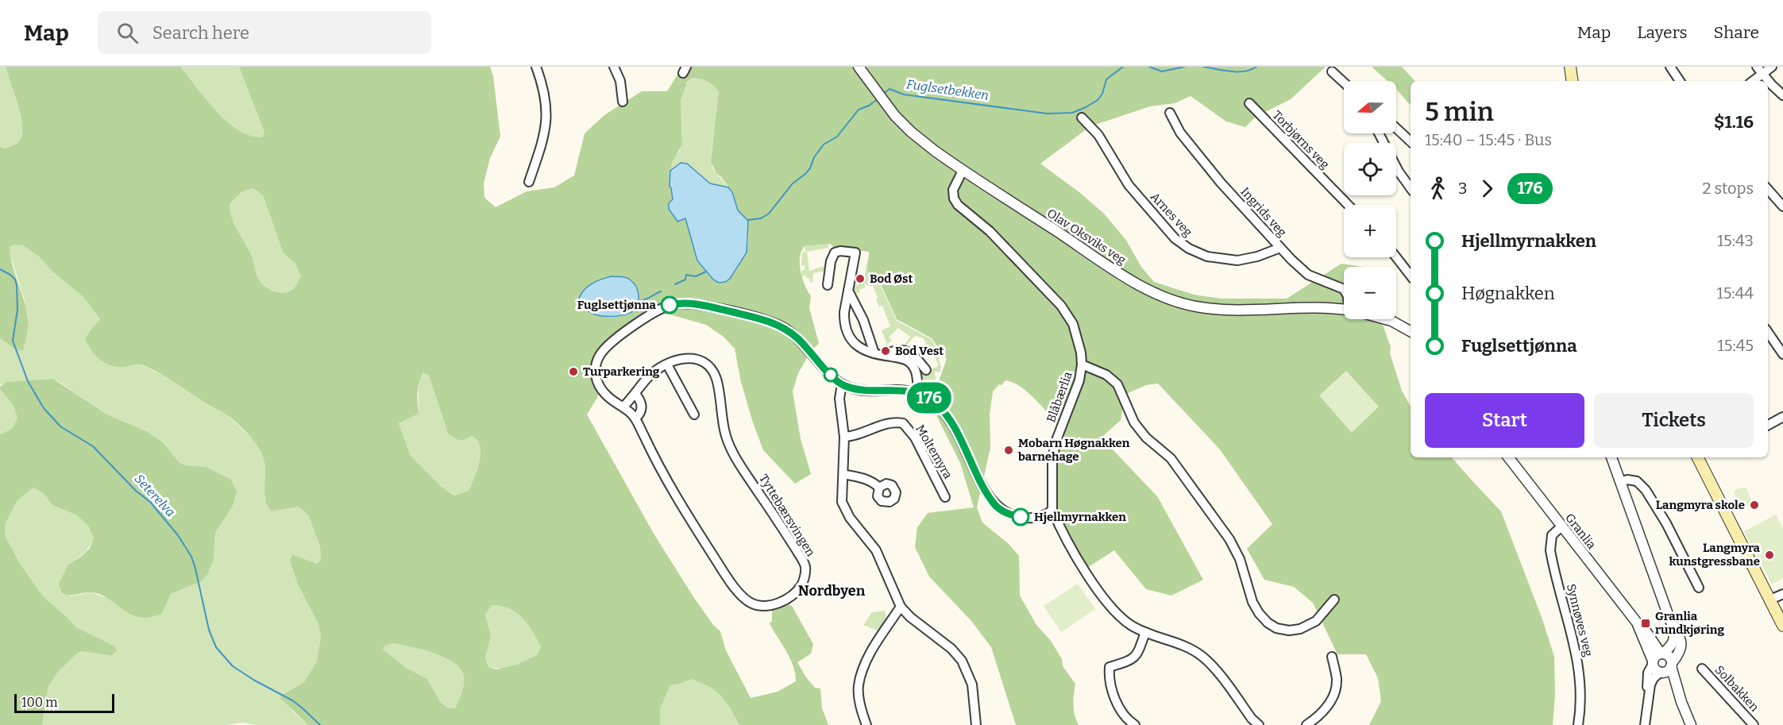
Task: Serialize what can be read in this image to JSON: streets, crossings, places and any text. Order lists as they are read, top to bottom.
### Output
{
  "streets": {
    "street": [
      "Torbjørns veg",
      "Ingrids veg",
      "Arnes veg",
      "Olav Oksviks veg",
      "Blåbærlia",
      "Moltemyra",
      "Tyttebærsvingen",
      "Granlia",
      "Synnøves veg",
      "Solbakken"
    ]
  },
  "crossings": [
    ["Ingrids veg", "Arnes veg"],
    ["Olav Oksviks veg", "Blåbærlia"],
    ["Granlia", "Synnøves veg"]
  ],
  "districts": ["Nordbyen"],
  "water": ["Fuglsetbekken", "Seterelva"],
  "places": {
    "other": [
      "Bod Øst",
      "Fuglsettjønna",
      "Bod Vest",
      "Turparkering",
      "Mobarn Høgnakken barnehage",
      "Langmyra skole",
      "Hjellmyrnakken",
      "Langmyra kunstgressbane"
    ],
    "transit": ["Granlia rundkjøring"]
  },
  "lines": ["bus line 176"],
  "scale_bar": "100 m",
  "north": "left",
  "page": {
    "header": "Map",
    "search": "Search here",
    "nav": ["Map", "Layers", "Share"],
    "on_map": "176",
    "map_buttons": ["+", "−"],
    "heading": ["5 min", "15:40 – 15:45 · Bus", "$1.16"],
    "legs": ["3", "176", "2 stops"],
    "list": [
      {
        "name": "Hjellmyrnakken",
        "value": "15:43"
      },
      {
        "name": "Høgnakken",
        "value": "15:44"
      },
      {
        "name": "Fuglsettjønna",
        "value": "15:45"
      }
    ],
    "buttons": ["Start", "Tickets"],
    "scale": "100 m"
  }
}
